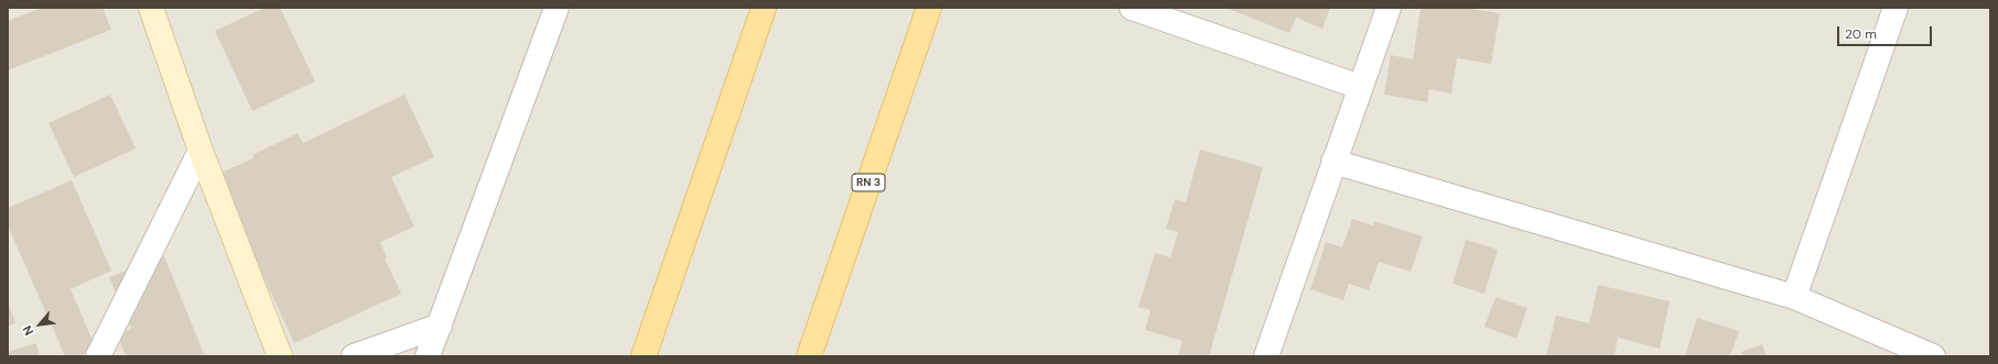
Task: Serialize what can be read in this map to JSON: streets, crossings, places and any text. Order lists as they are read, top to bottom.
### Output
{
  "streets": {
    "main road": ["RN 3"]
  },
  "scale_bar": "20 m",
  "north": "bottom left"
}
